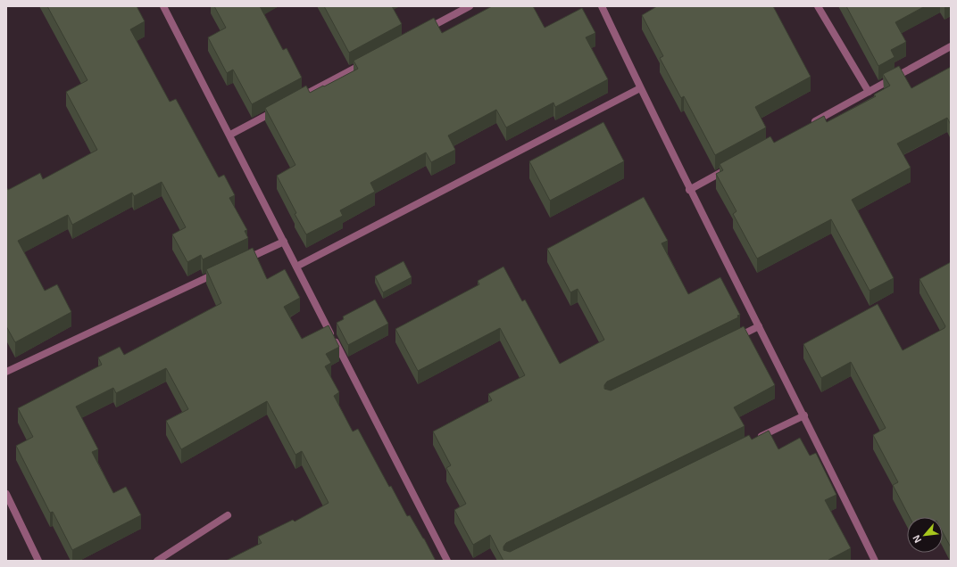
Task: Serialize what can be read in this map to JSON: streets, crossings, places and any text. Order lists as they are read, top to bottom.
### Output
{
  "north": "bottom left"
}
